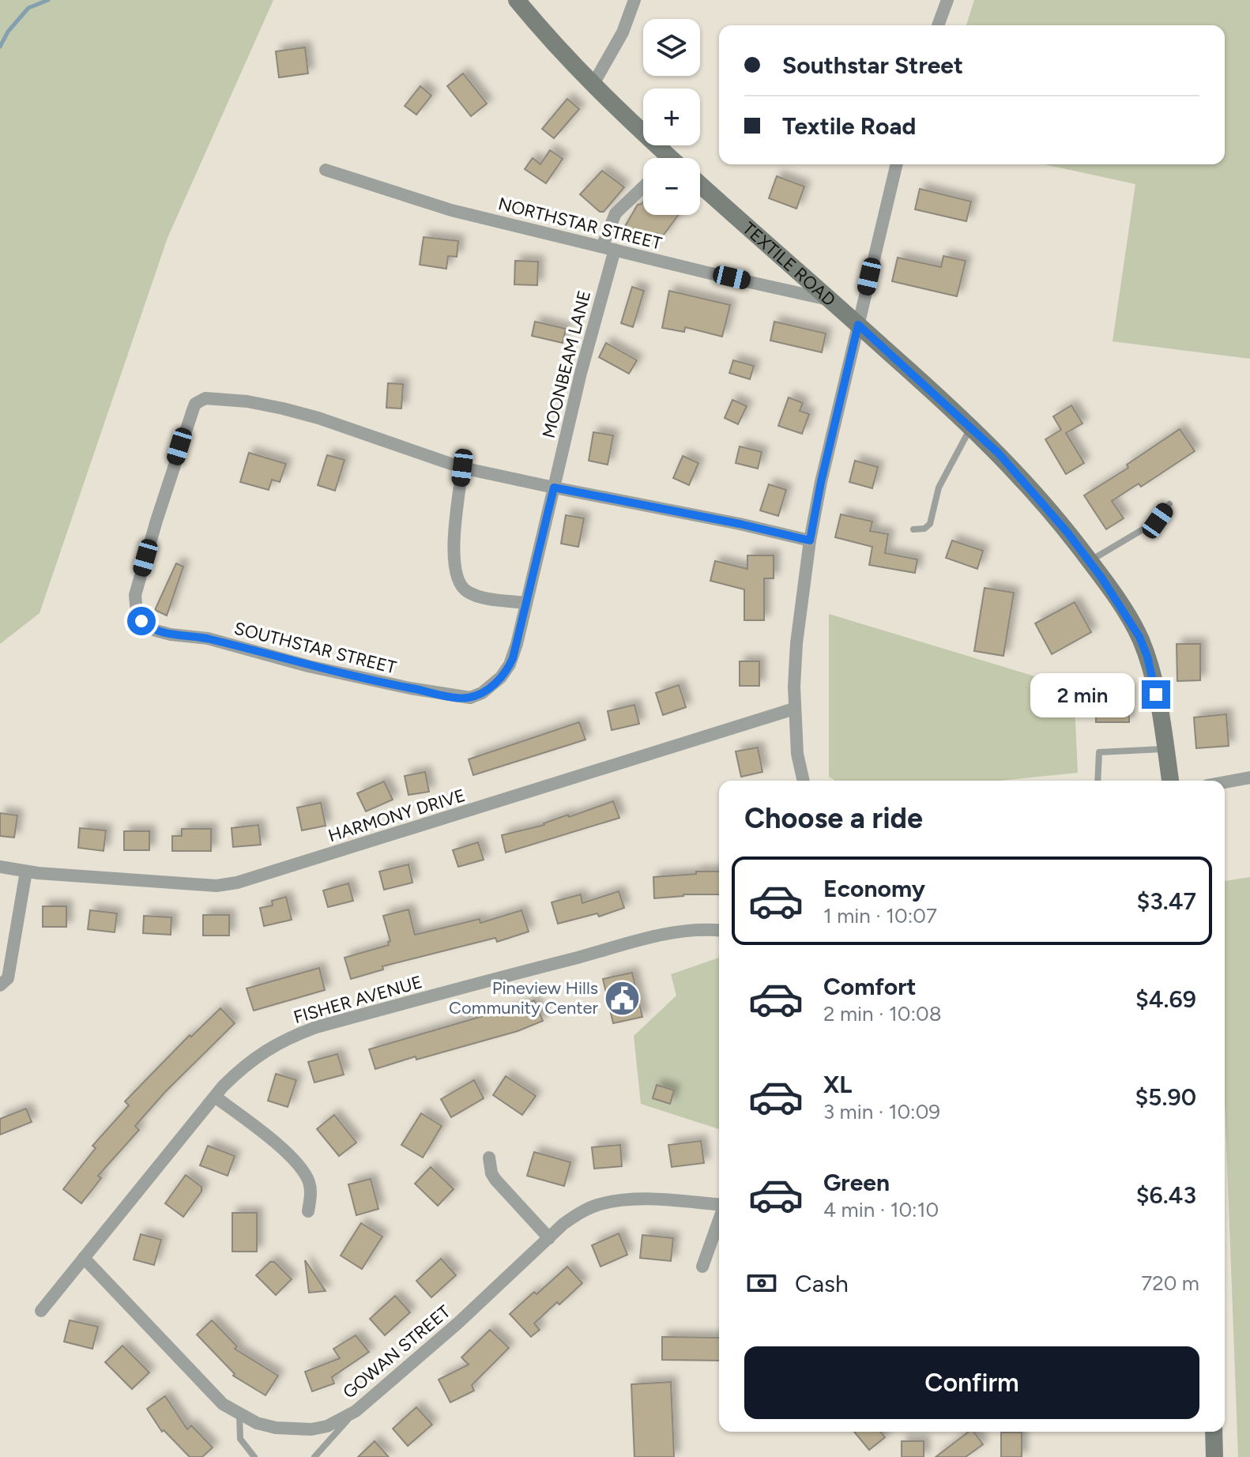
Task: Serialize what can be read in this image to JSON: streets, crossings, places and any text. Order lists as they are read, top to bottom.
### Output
{
  "streets": {
    "street": [
      "NORTHSTAR STREET",
      "TEXTILE ROAD",
      "MOONBEAM LANE",
      "SOUTHSTAR STREET",
      "HARMONY DRIVE",
      "FISHER AVENUE",
      "GOWAN STREET"
    ]
  },
  "crossings": [
    ["NORTHSTAR STREET", "TEXTILE ROAD"],
    ["NORTHSTAR STREET", "MOONBEAM LANE"],
    ["MOONBEAM LANE", "SOUTHSTAR STREET"],
    ["FISHER AVENUE", "GOWAN STREET"]
  ],
  "places": {
    "public building": ["Pineview Hills Community Center"]
  },
  "page": {
    "map_buttons": ["+", "−"],
    "banner": ["Southstar Street", "Textile Road"],
    "bubble": "2 min",
    "heading": "Choose a ride",
    "list": [
      {
        "name": "Economy",
        "note": "1 min · 10:07",
        "value": "$3.47"
      },
      {
        "name": "Comfort",
        "note": "2 min · 10:08",
        "value": "$4.69"
      },
      {
        "name": "XL",
        "note": "3 min · 10:09",
        "value": "$5.90"
      },
      {
        "name": "Green",
        "note": "4 min · 10:10",
        "value": "$6.43"
      }
    ],
    "pay": ["Cash", "720 m"],
    "buttons": "Confirm"
  }
}
